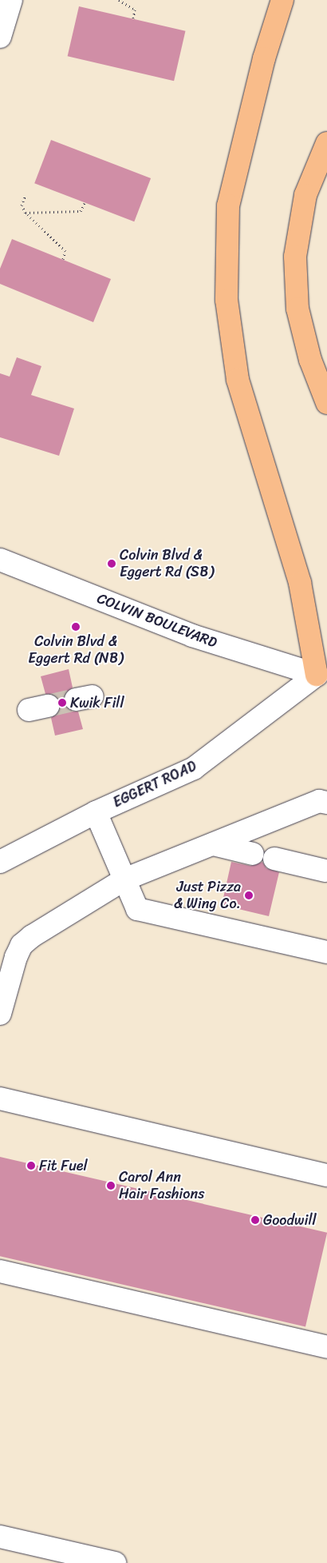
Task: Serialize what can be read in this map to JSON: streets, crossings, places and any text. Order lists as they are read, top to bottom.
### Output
{
  "streets": {
    "street": ["COLVIN BOULEVARD", "EGGERT ROAD"]
  },
  "crossings": [
    ["COLVIN BOULEVARD", "EGGERT ROAD"]
  ],
  "places": [
    "Colvin Blvd & Eggert Rd (SB)",
    "Colvin Blvd & Eggert Rd (NB)",
    "Kwik Fill",
    "Just Pizza & Wing Co.",
    "Fit Fuel",
    "Carol Ann Hair Fashions",
    "Goodwill"
  ]
}
